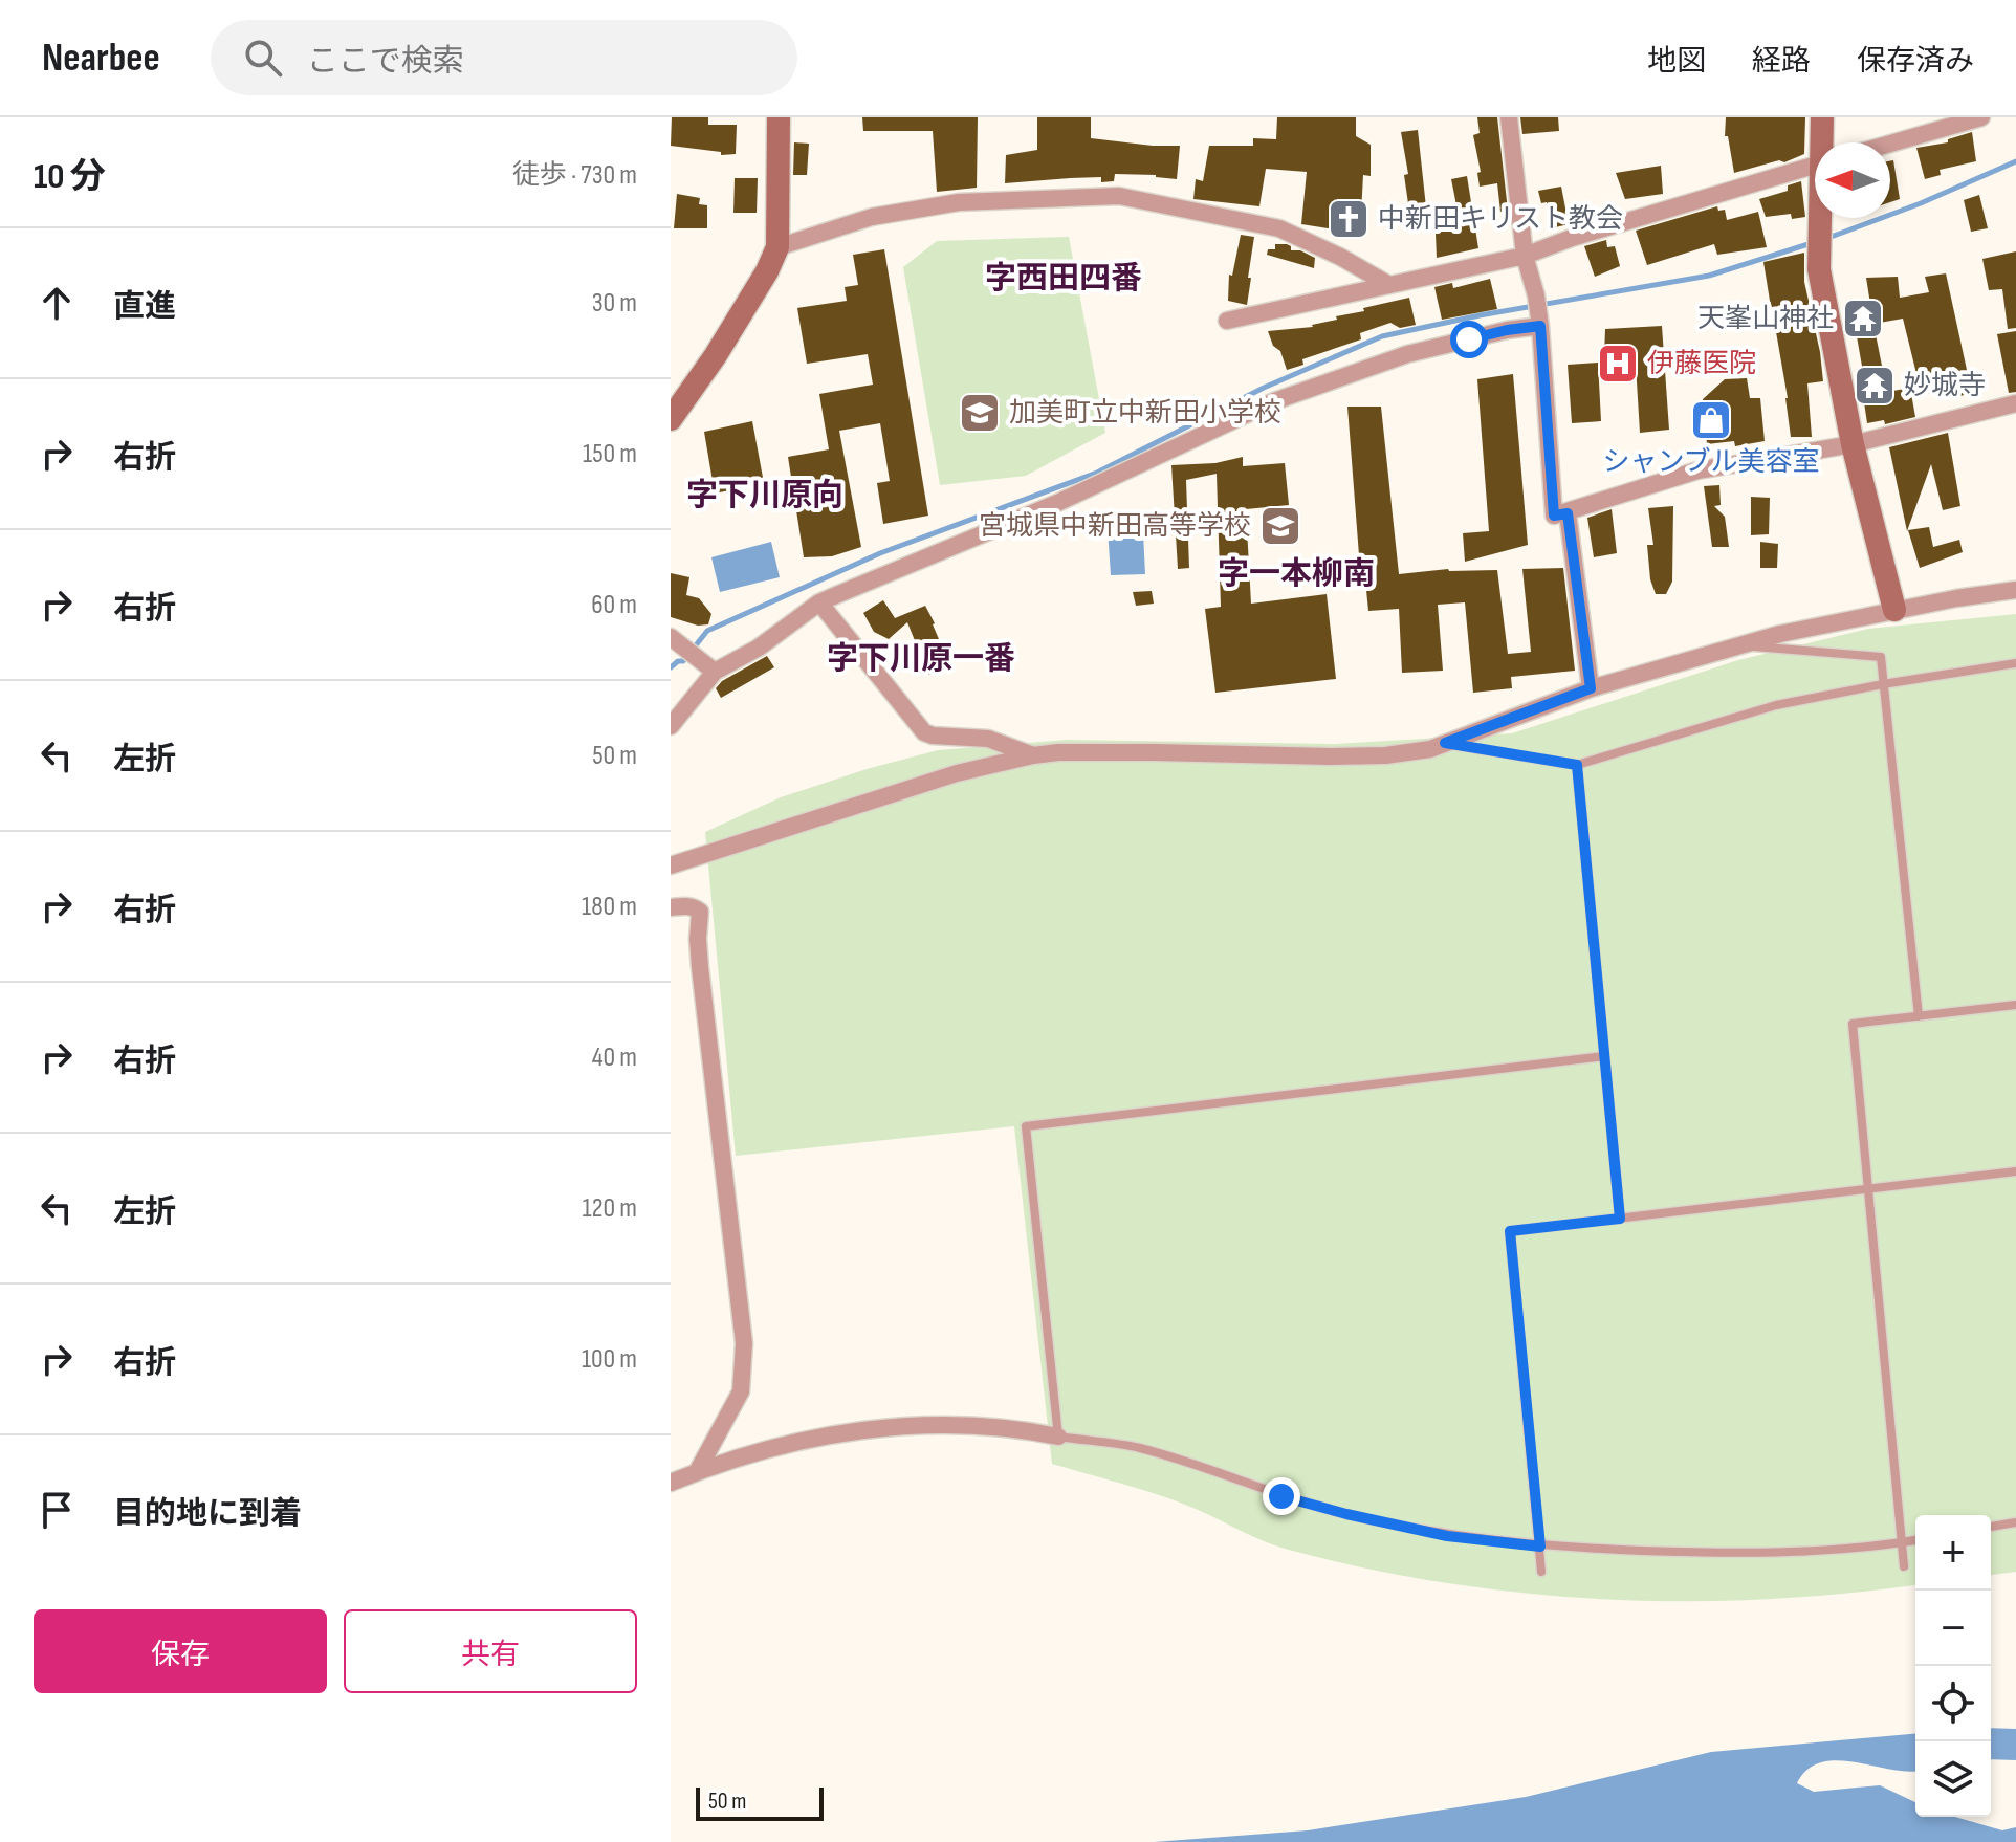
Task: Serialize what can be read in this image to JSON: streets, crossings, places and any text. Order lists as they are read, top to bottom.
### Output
{
  "districts": [
    "字西田四番",
    "字下川原向",
    "字一本柳南",
    "字下川原一番"
  ],
  "places": {
    "church": ["中新田キリスト教会"],
    "temple": ["天峯山神社", "妙城寺"],
    "hospital": ["伊藤医院"],
    "school or university": ["加美町立中新田小学校", "宮城県中新田高等学校"],
    "shop": ["シャンブル美容室"]
  },
  "scale_bar": "50 m",
  "north": "left",
  "page": {
    "header": "Nearbee",
    "search": "ここで検索",
    "nav": ["地図", "経路", "保存済み"],
    "heading": ["10 分", "徒歩 · 730 m"],
    "list": [
      ["直進", "30 m"],
      ["右折", "150 m"],
      ["右折", "60 m"],
      ["左折", "50 m"],
      ["右折", "180 m"],
      ["右折", "40 m"],
      ["左折", "120 m"],
      ["右折", "100 m"],
      "目的地に到着"
    ],
    "map_buttons": ["+", "−"],
    "buttons": ["保存", "共有"],
    "scale": "50 m"
  }
}
